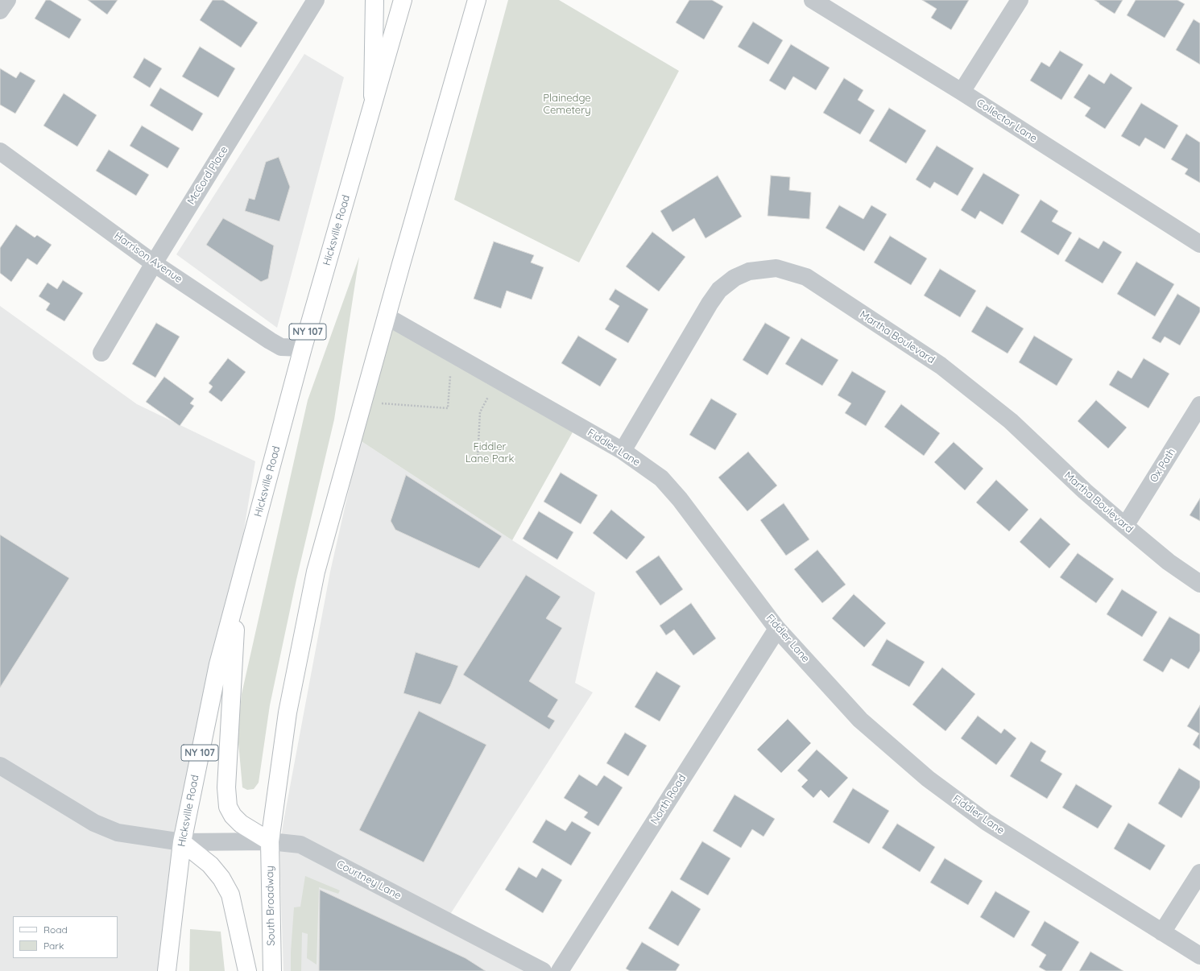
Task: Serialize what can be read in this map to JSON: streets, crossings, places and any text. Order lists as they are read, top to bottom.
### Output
{
  "streets": {
    "main road": ["Hicksville Road", "NY 107", "South Broadway"],
    "street": [
      "Collector Lane",
      "McCord Place",
      "Harrison Avenue",
      "Martha Boulevard",
      "Fiddler Lane",
      "Ox Path",
      "North Road",
      "Courtney Lane"
    ]
  },
  "crossings": [
    ["McCord Place", "Harrison Avenue"],
    ["Hicksville Road", "Harrison Avenue"],
    ["Hicksville Road", "Courtney Lane"],
    ["Martha Boulevard", "Fiddler Lane"],
    ["Martha Boulevard", "Ox Path"],
    ["Fiddler Lane", "North Road"],
    ["Courtney Lane", "South Broadway"]
  ],
  "parks": ["Plainedge Cemetery", "Fiddler Lane Park"],
  "legend": ["Road", "Park"]
}
